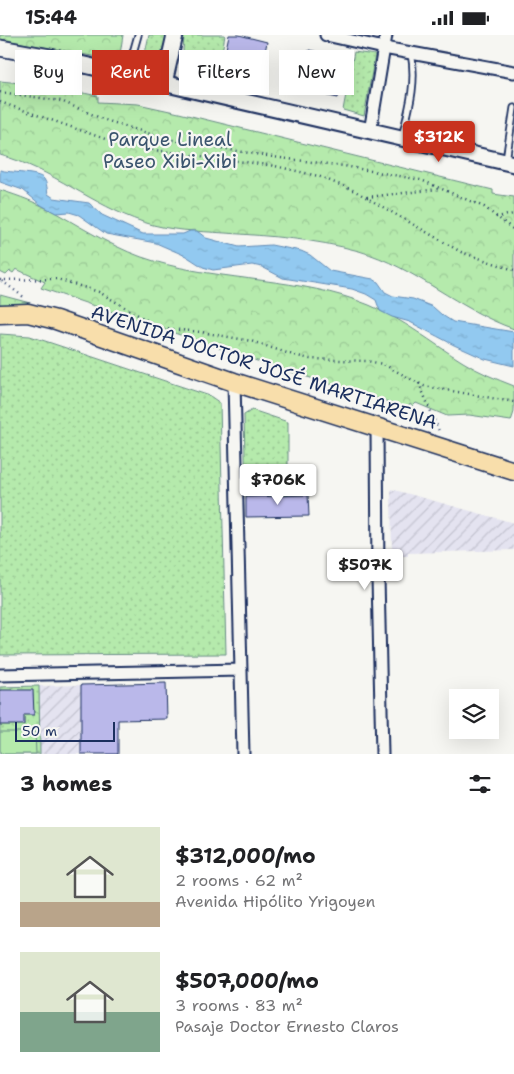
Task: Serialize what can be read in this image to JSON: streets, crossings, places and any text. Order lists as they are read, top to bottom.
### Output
{
  "streets": {
    "main road": ["AVENIDA DOCTOR JOSÉ MARTIARENA"]
  },
  "parks": ["Parque Lineal Paseo Xibi-Xibi"],
  "scale_bar": "50 m",
  "page": {
    "status": "15:44",
    "chip": [
      "Buy",
      "Rent",
      "Filters",
      "New"
    ],
    "price": ["$312K", "$706K", "$507K"],
    "scale": "50 m",
    "heading": "3 homes",
    "list": [
      {
        "name": "$312,000/mo",
        "note": "2 rooms · 62 m² · Avenida Hipólito Yrigoyen"
      },
      {
        "name": "$507,000/mo",
        "note": "3 rooms · 83 m² · Pasaje Doctor Ernesto Claros"
      }
    ]
  }
}
